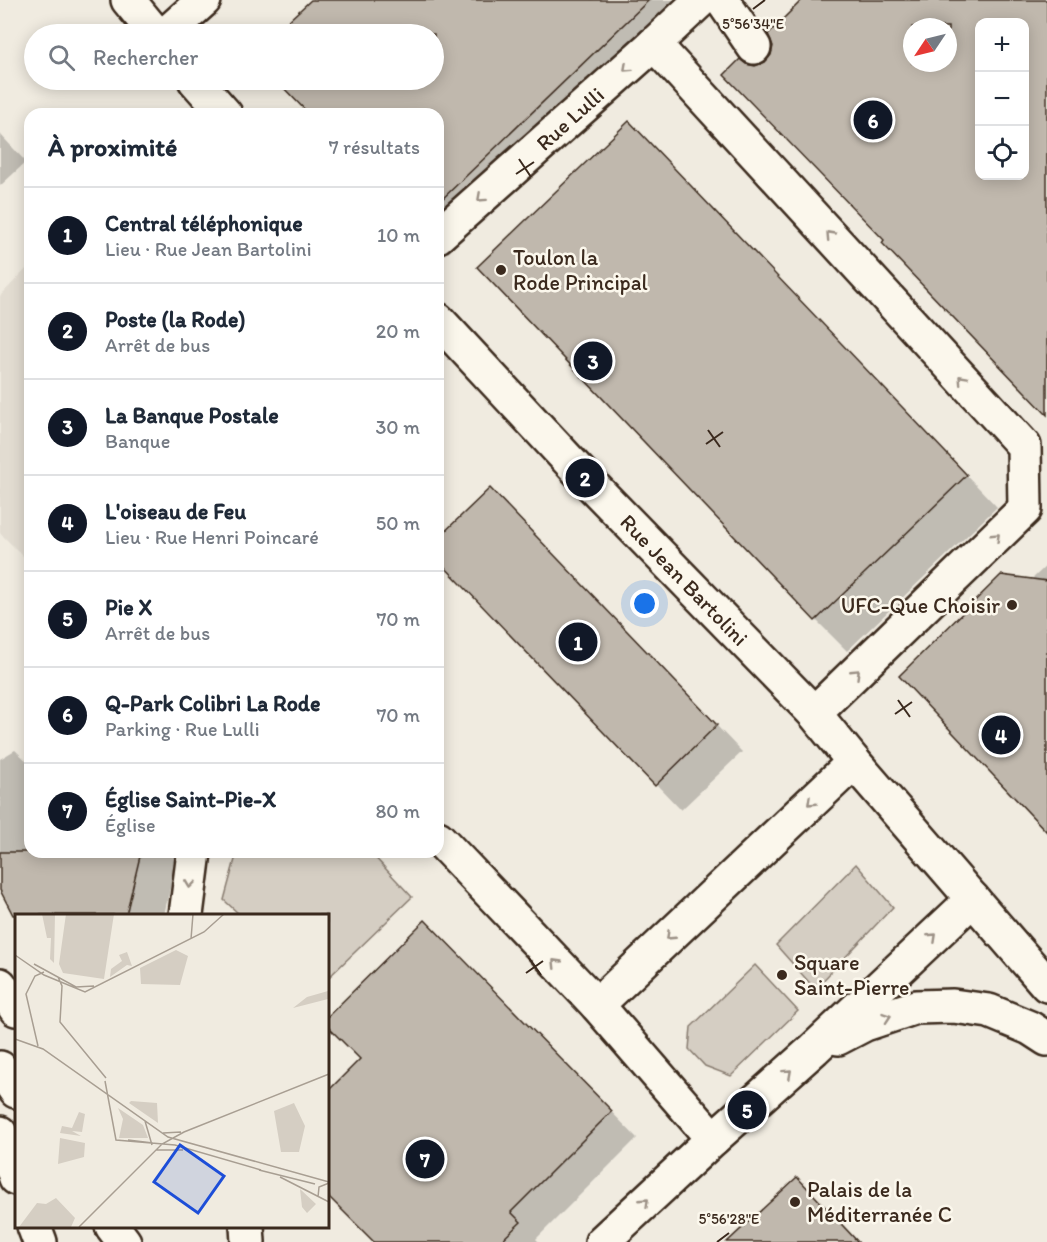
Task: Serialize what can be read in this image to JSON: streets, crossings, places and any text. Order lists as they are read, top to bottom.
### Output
{
  "streets": {
    "street": ["Rue Lulli", "Rue Jean Bartolini"]
  },
  "one_way": ["Rue Lulli"],
  "places": [
    "Toulon la Rode Principal",
    "UFC-Que Choisir",
    "Square Saint-Pierre",
    "Palais de la Méditerranée C"
  ],
  "north": "bottom left",
  "page": {
    "map_buttons": ["+", "−"],
    "search": "Rechercher",
    "pins": [
      "6",
      "3",
      "2",
      "1",
      "4",
      "5",
      "7"
    ],
    "heading": ["À proximité", "7 résultats"],
    "list": [
      {
        "mark": "1",
        "name": "Central téléphonique",
        "note": "Lieu · Rue Jean Bartolini",
        "value": "10 m"
      },
      {
        "mark": "2",
        "name": "Poste (la Rode)",
        "note": "Arrêt de bus",
        "value": "20 m"
      },
      {
        "mark": "3",
        "name": "La Banque Postale",
        "note": "Banque",
        "value": "30 m"
      },
      {
        "mark": "4",
        "name": "L'oiseau de Feu",
        "note": "Lieu · Rue Henri Poincaré",
        "value": "50 m"
      },
      {
        "mark": "5",
        "name": "Pie X",
        "note": "Arrêt de bus",
        "value": "70 m"
      },
      {
        "mark": "6",
        "name": "Q-Park Colibri La Rode",
        "note": "Parking · Rue Lulli",
        "value": "70 m"
      },
      {
        "mark": "7",
        "name": "Église Saint-Pie-X",
        "note": "Église",
        "value": "80 m"
      }
    ]
  },
  "coordinates": ["5°56'34\"E", "5°56'28\"E"]
}
